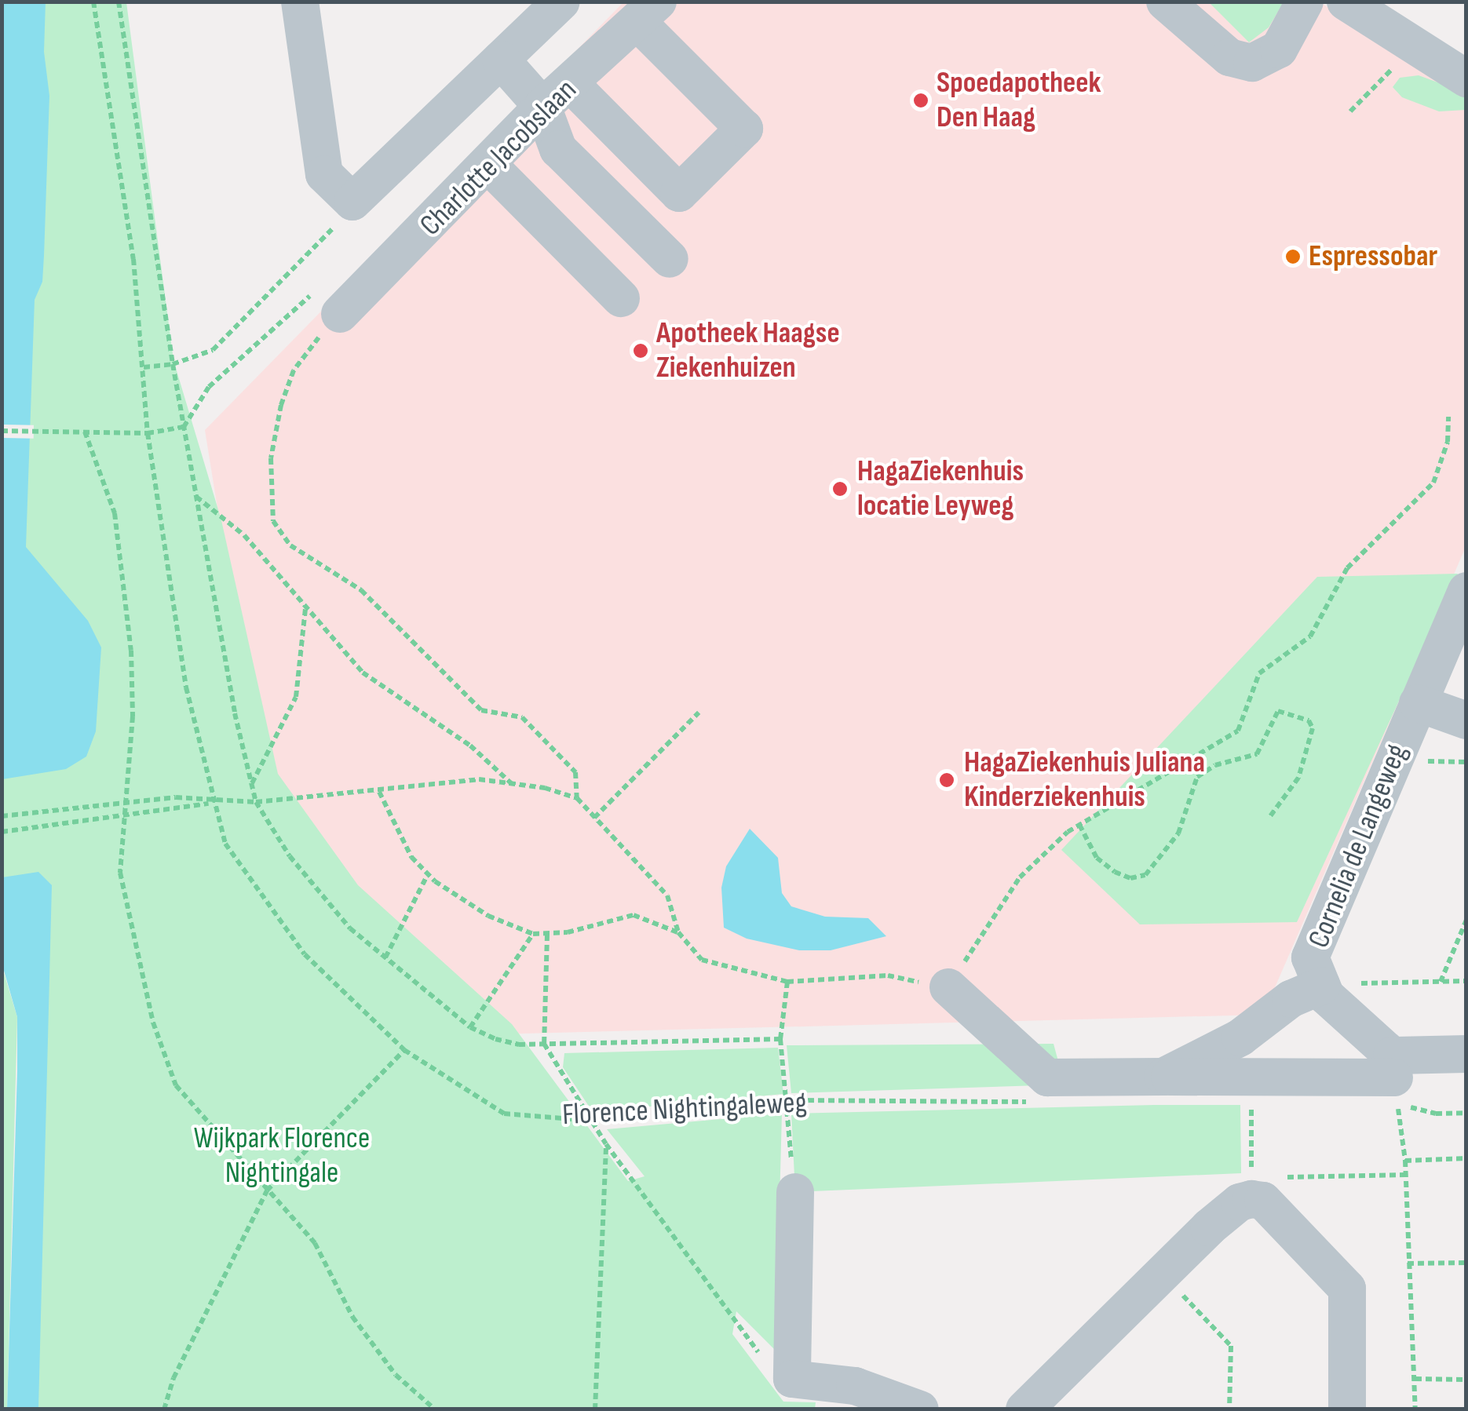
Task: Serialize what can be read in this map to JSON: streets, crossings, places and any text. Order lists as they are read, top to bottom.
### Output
{
  "streets": {
    "street": ["Charlotte Jacobslaan", "Cornelia de Langeweg"],
    "path": ["Florence Nightingaleweg"]
  },
  "parks": ["Wijkpark Florence Nightingale"],
  "places": [
    "Spoedapotheek Den Haag",
    "Espressobar",
    "Apotheek Haagse Ziekenhuizen",
    "HagaZiekenhuis locatie Leyweg",
    "HagaZiekenhuis Juliana Kinderziekenhuis"
  ]
}
